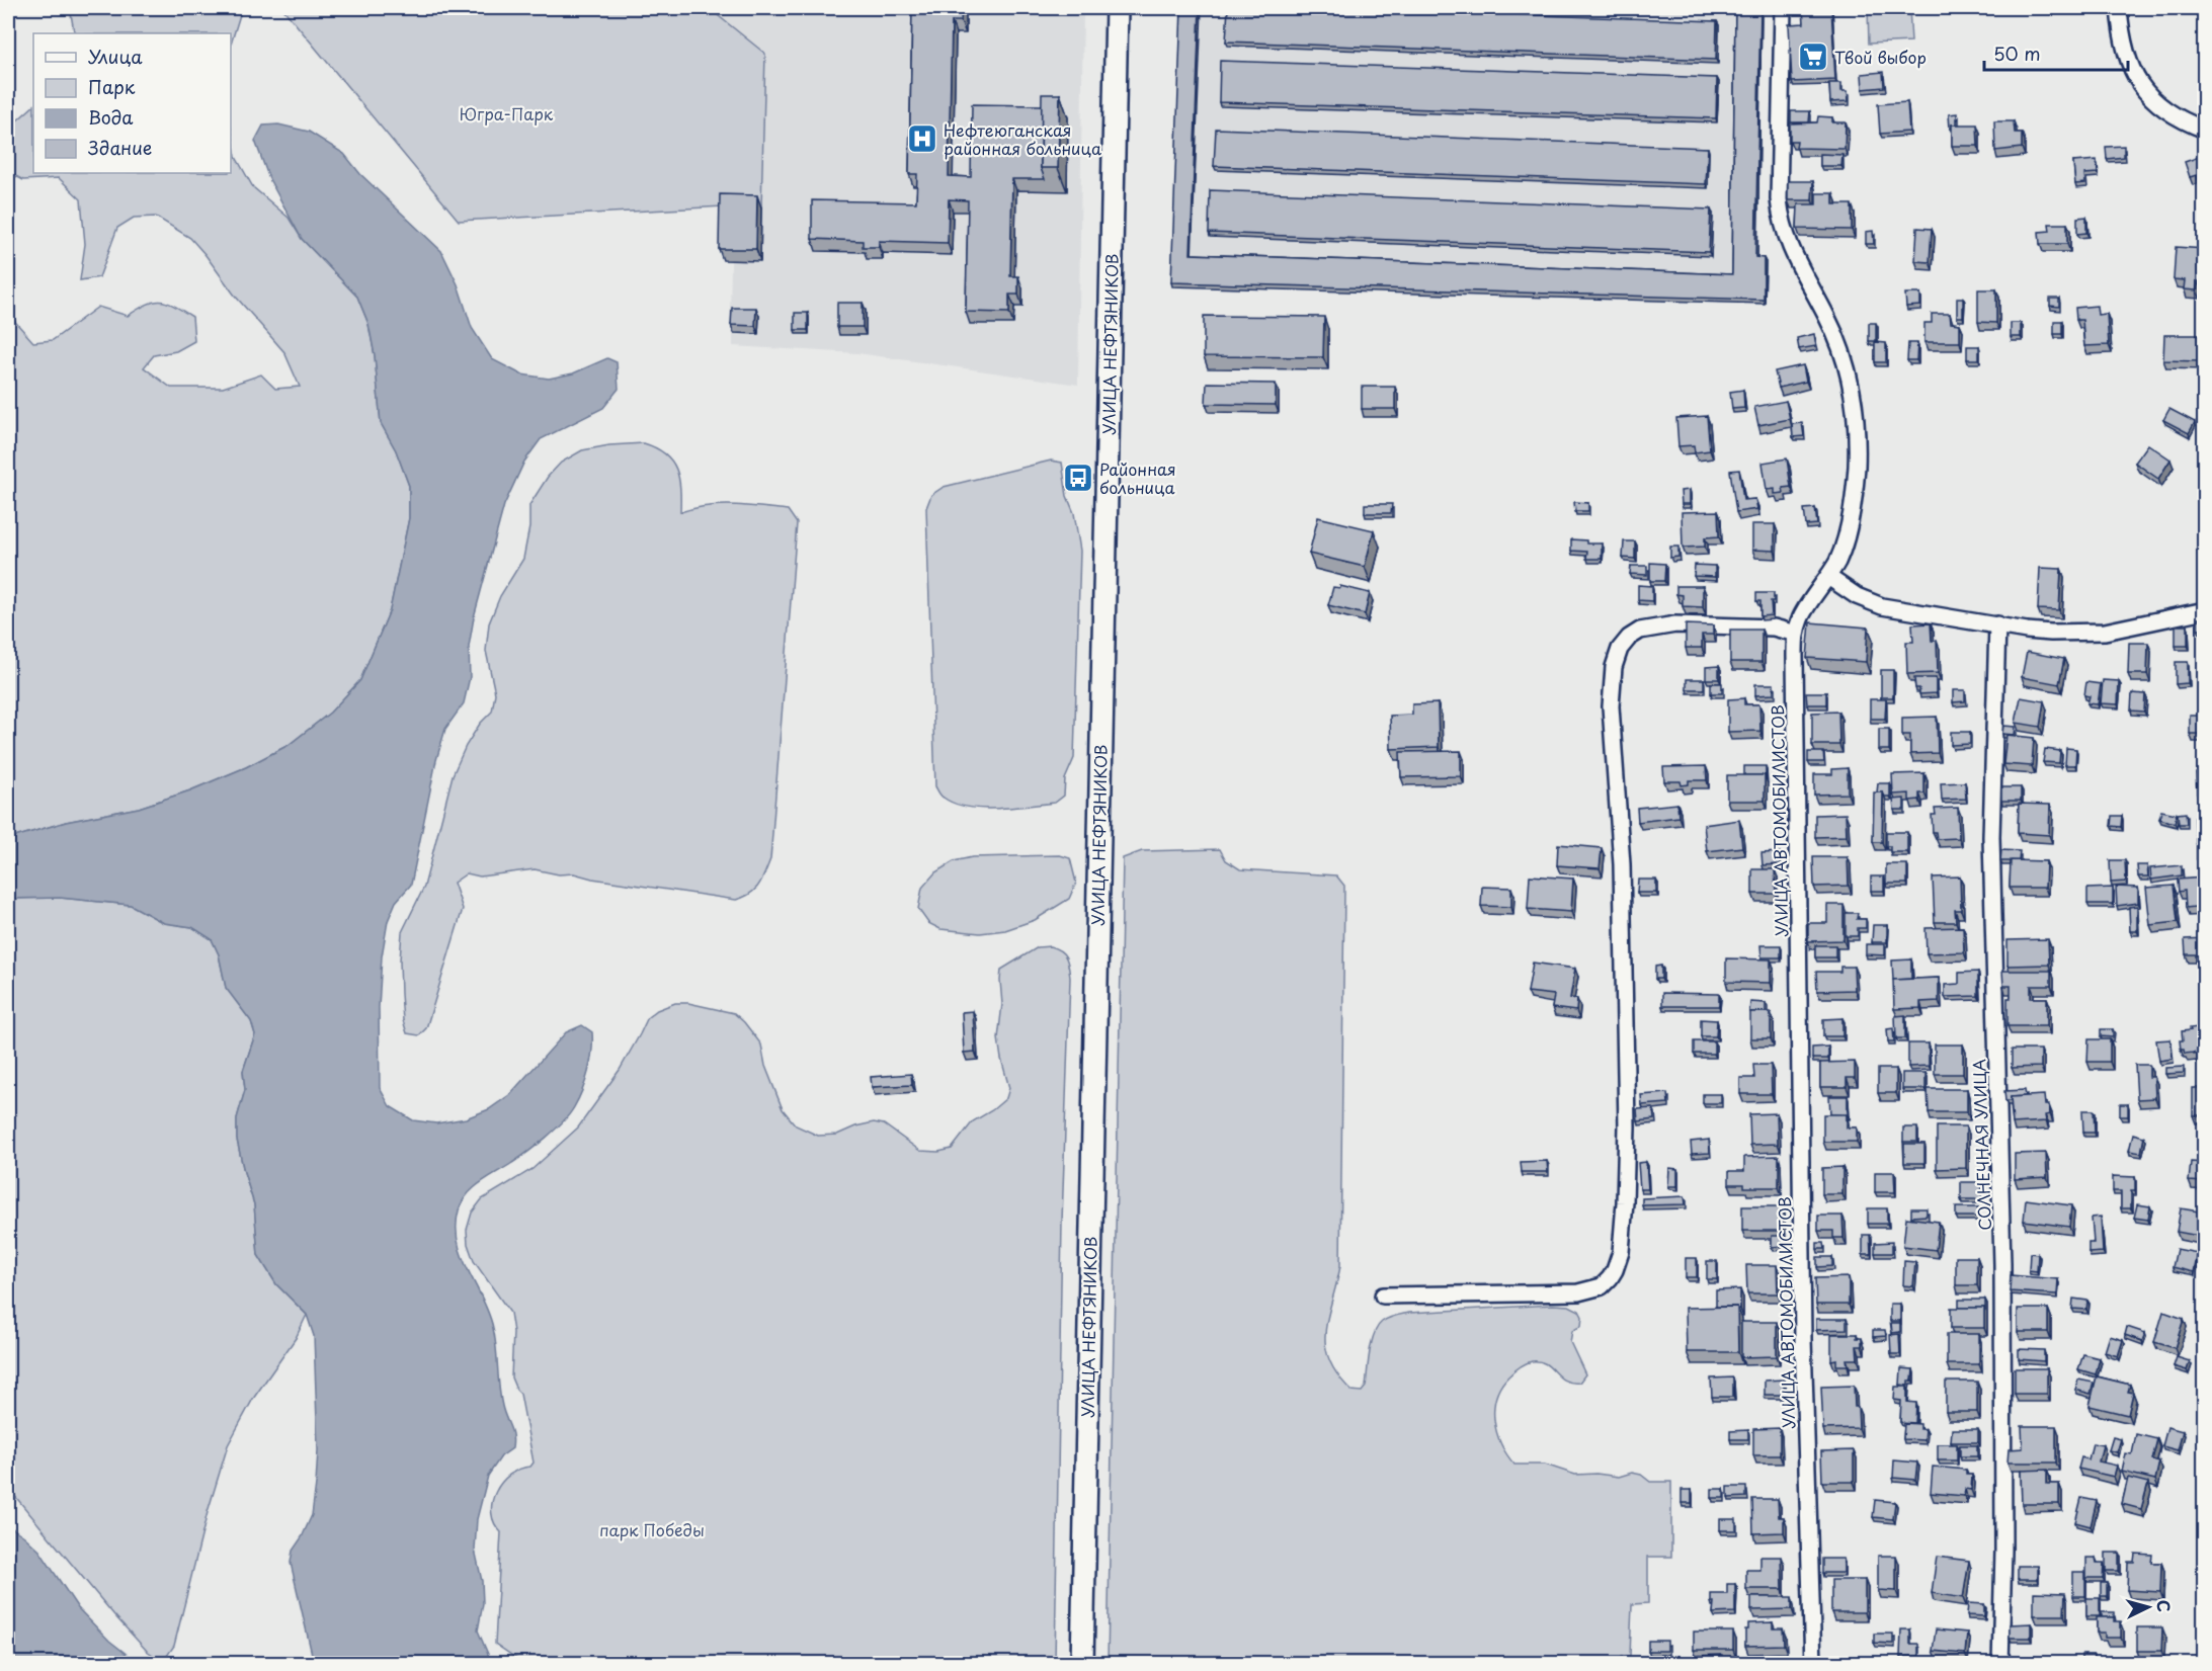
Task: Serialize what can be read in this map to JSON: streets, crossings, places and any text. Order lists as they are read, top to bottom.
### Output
{
  "streets": {
    "street": ["УЛИЦА НЕФТЯНИКОВ", "УЛИЦА АВТОМОБИЛИСТОВ", "СОЛНЕЧНАЯ УЛИЦА"]
  },
  "parks": ["Югра-Парк", "парк Победы"],
  "places": {
    "supermarket": ["Твой выбор"],
    "hospital": ["Нефтеюганская районная больница"],
    "bus stop": ["Районная больница"]
  },
  "legend": [
    "Улица",
    "Парк",
    "Вода",
    "Здание"
  ],
  "scale_bar": "50 m",
  "north": "right"
}
